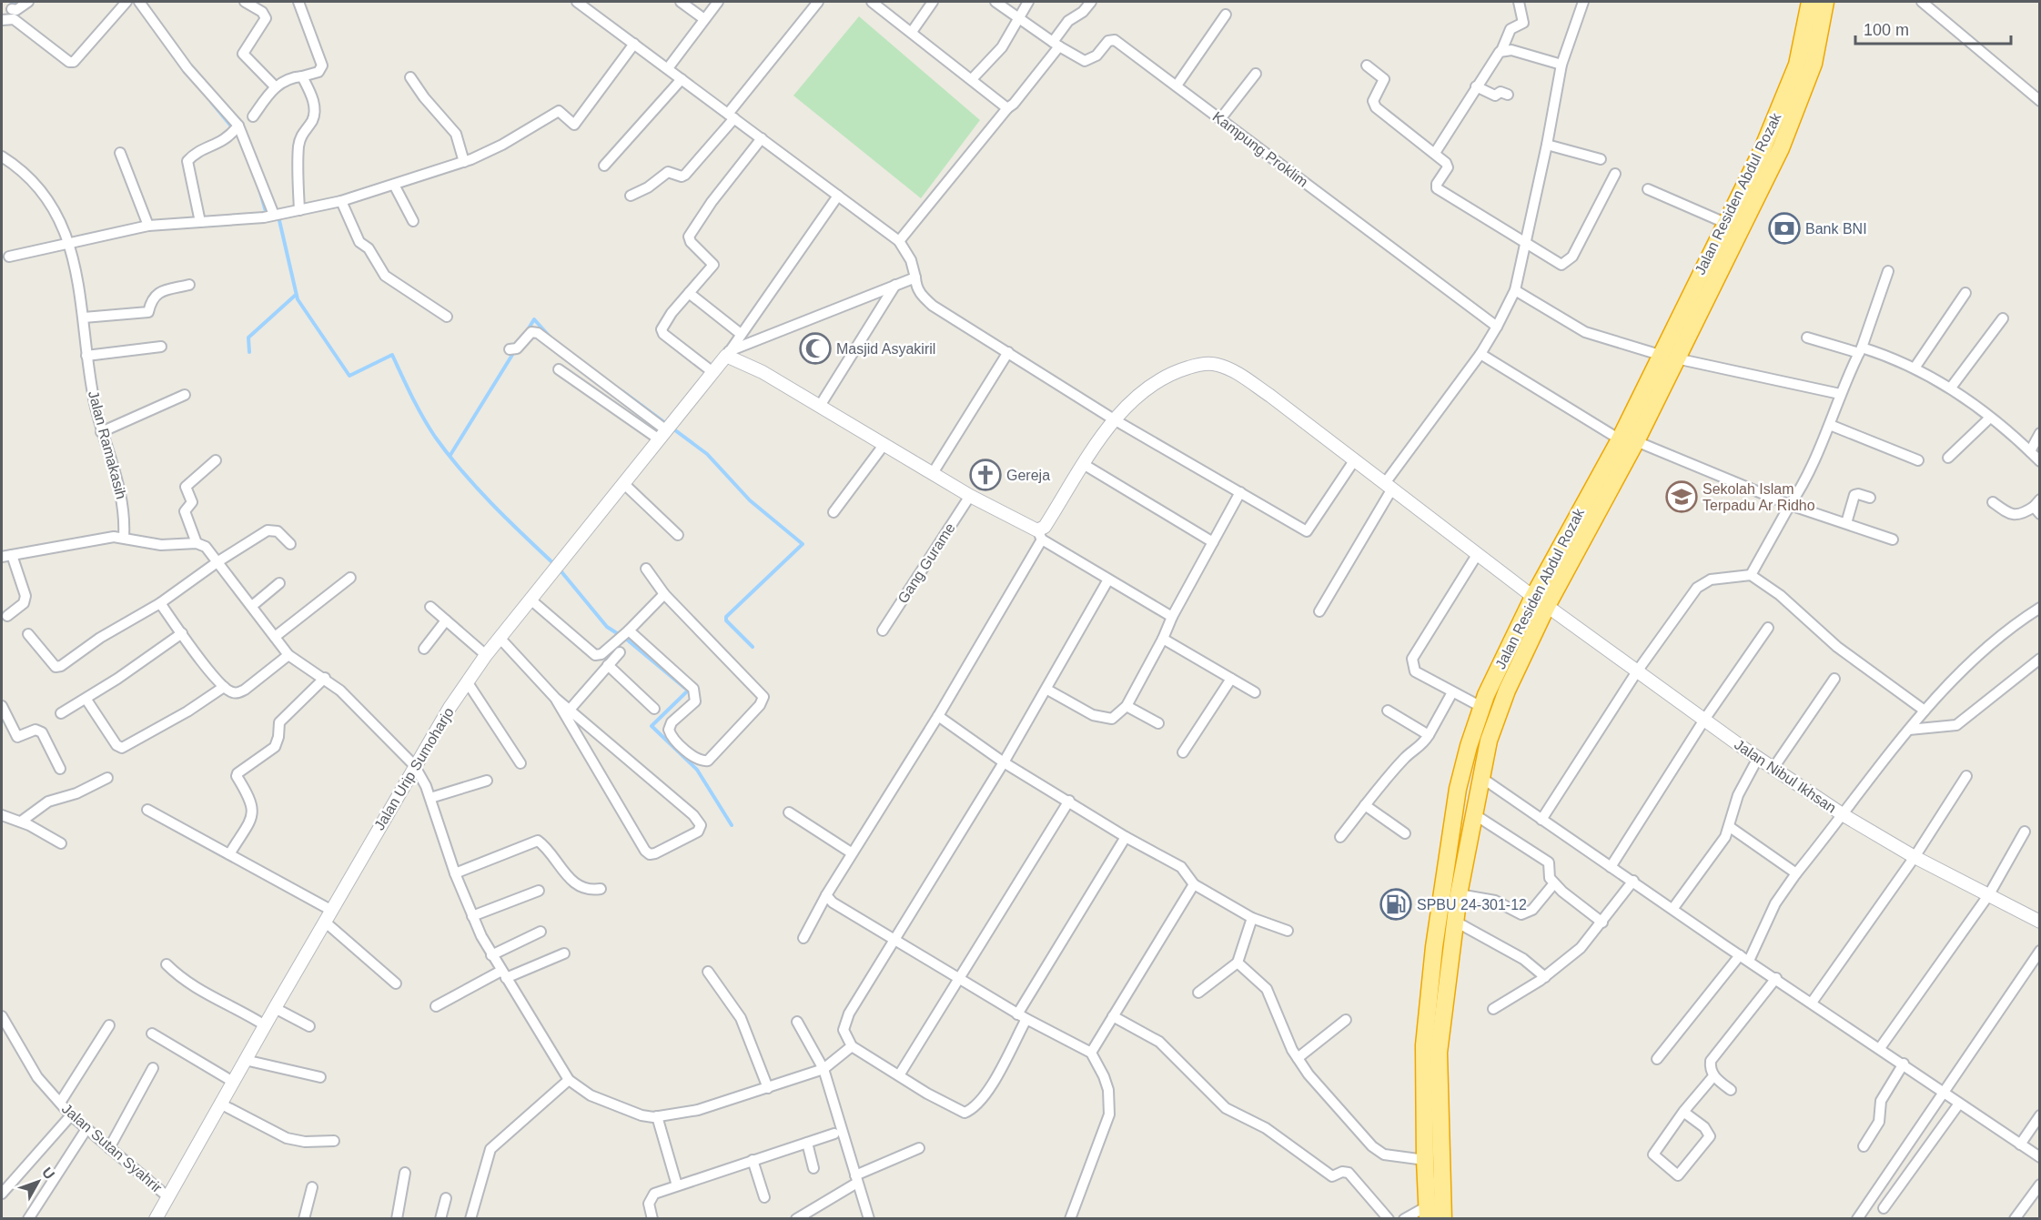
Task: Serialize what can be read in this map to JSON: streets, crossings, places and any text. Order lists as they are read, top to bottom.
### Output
{
  "streets": {
    "highway": ["Jalan Residen Abdul Rozak"],
    "street": [
      "Kampung Proklim",
      "Jalan Ramakasih",
      "Gang Gurame",
      "Jalan Urip Sumoharjo",
      "Jalan Nibul Ikhsan",
      "Jalan Sutan Syahrir"
    ]
  },
  "crossings": [
    ["Jalan Residen Abdul Rozak", "Jalan Nibul Ikhsan"],
    ["Jalan Urip Sumoharjo", "Jalan Sutan Syahrir"]
  ],
  "places": {
    "bank": ["Bank BNI"],
    "mosque": ["Masjid Asyakiril"],
    "church": ["Gereja"],
    "school or university": ["Sekolah Islam Terpadu Ar Ridho"],
    "fuel station": ["SPBU 24-301-12"]
  },
  "scale_bar": "100 m",
  "north": "top right"
}
